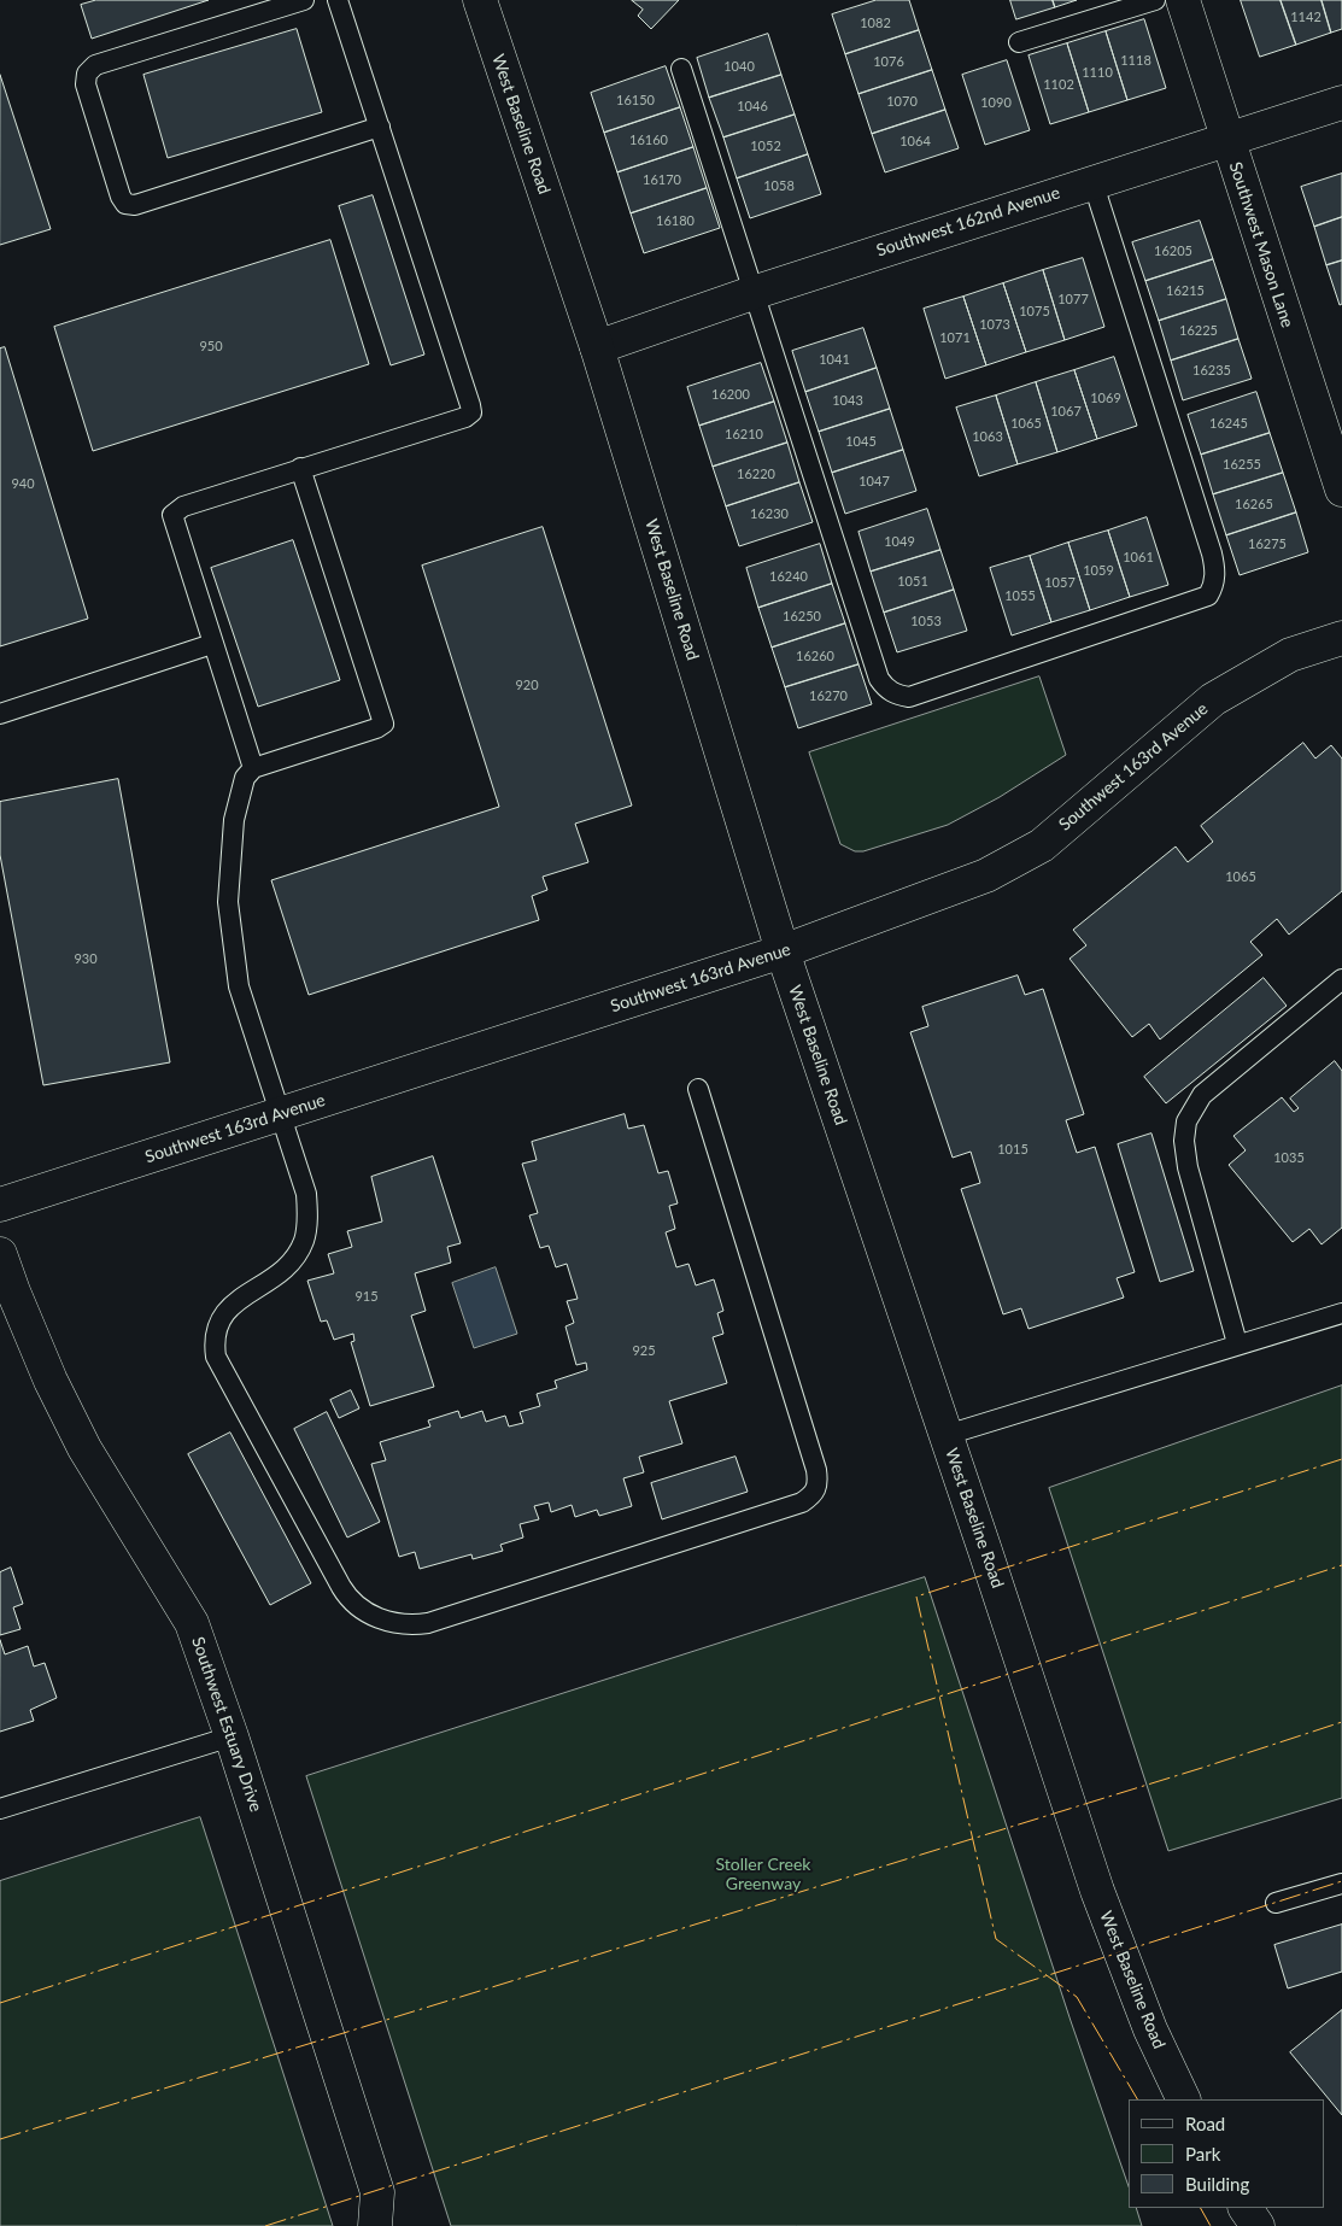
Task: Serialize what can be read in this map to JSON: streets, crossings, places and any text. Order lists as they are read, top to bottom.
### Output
{
  "streets": {
    "street": [
      "West Baseline Road",
      "Southwest 162nd Avenue",
      "Southwest Mason Lane",
      "Southwest 163rd Avenue",
      "Southwest Estuary Drive"
    ]
  },
  "crossings": [
    ["West Baseline Road", "Southwest 162nd Avenue"],
    ["West Baseline Road", "Southwest 163rd Avenue"],
    ["Southwest 162nd Avenue", "Southwest Mason Lane"]
  ],
  "parks": ["Stoller Creek Greenway"],
  "house_numbers": [
    "1142",
    "1082",
    "1118",
    "1076",
    "1040",
    "1110",
    "1102",
    "16150",
    "1070",
    "1090",
    "1046",
    "16160",
    "1064",
    "1052",
    "16170",
    "1058",
    "16180",
    "16205",
    "16215",
    "1077",
    "1075",
    "1073",
    "16225",
    "1071",
    "950",
    "1041",
    "16235",
    "16200",
    "1069",
    "1043",
    "1067",
    "1065",
    "16245",
    "16210",
    "1063",
    "1045",
    "16255",
    "16220",
    "1047",
    "940",
    "16265",
    "16230",
    "1049",
    "16275",
    "1061",
    "1059",
    "16240",
    "1051",
    "1057",
    "1055",
    "16250",
    "1053",
    "16260",
    "920",
    "16270",
    "1065",
    "930",
    "1015",
    "1035",
    "915",
    "925"
  ],
  "legend": ["Road", "Park", "Building"]
}
